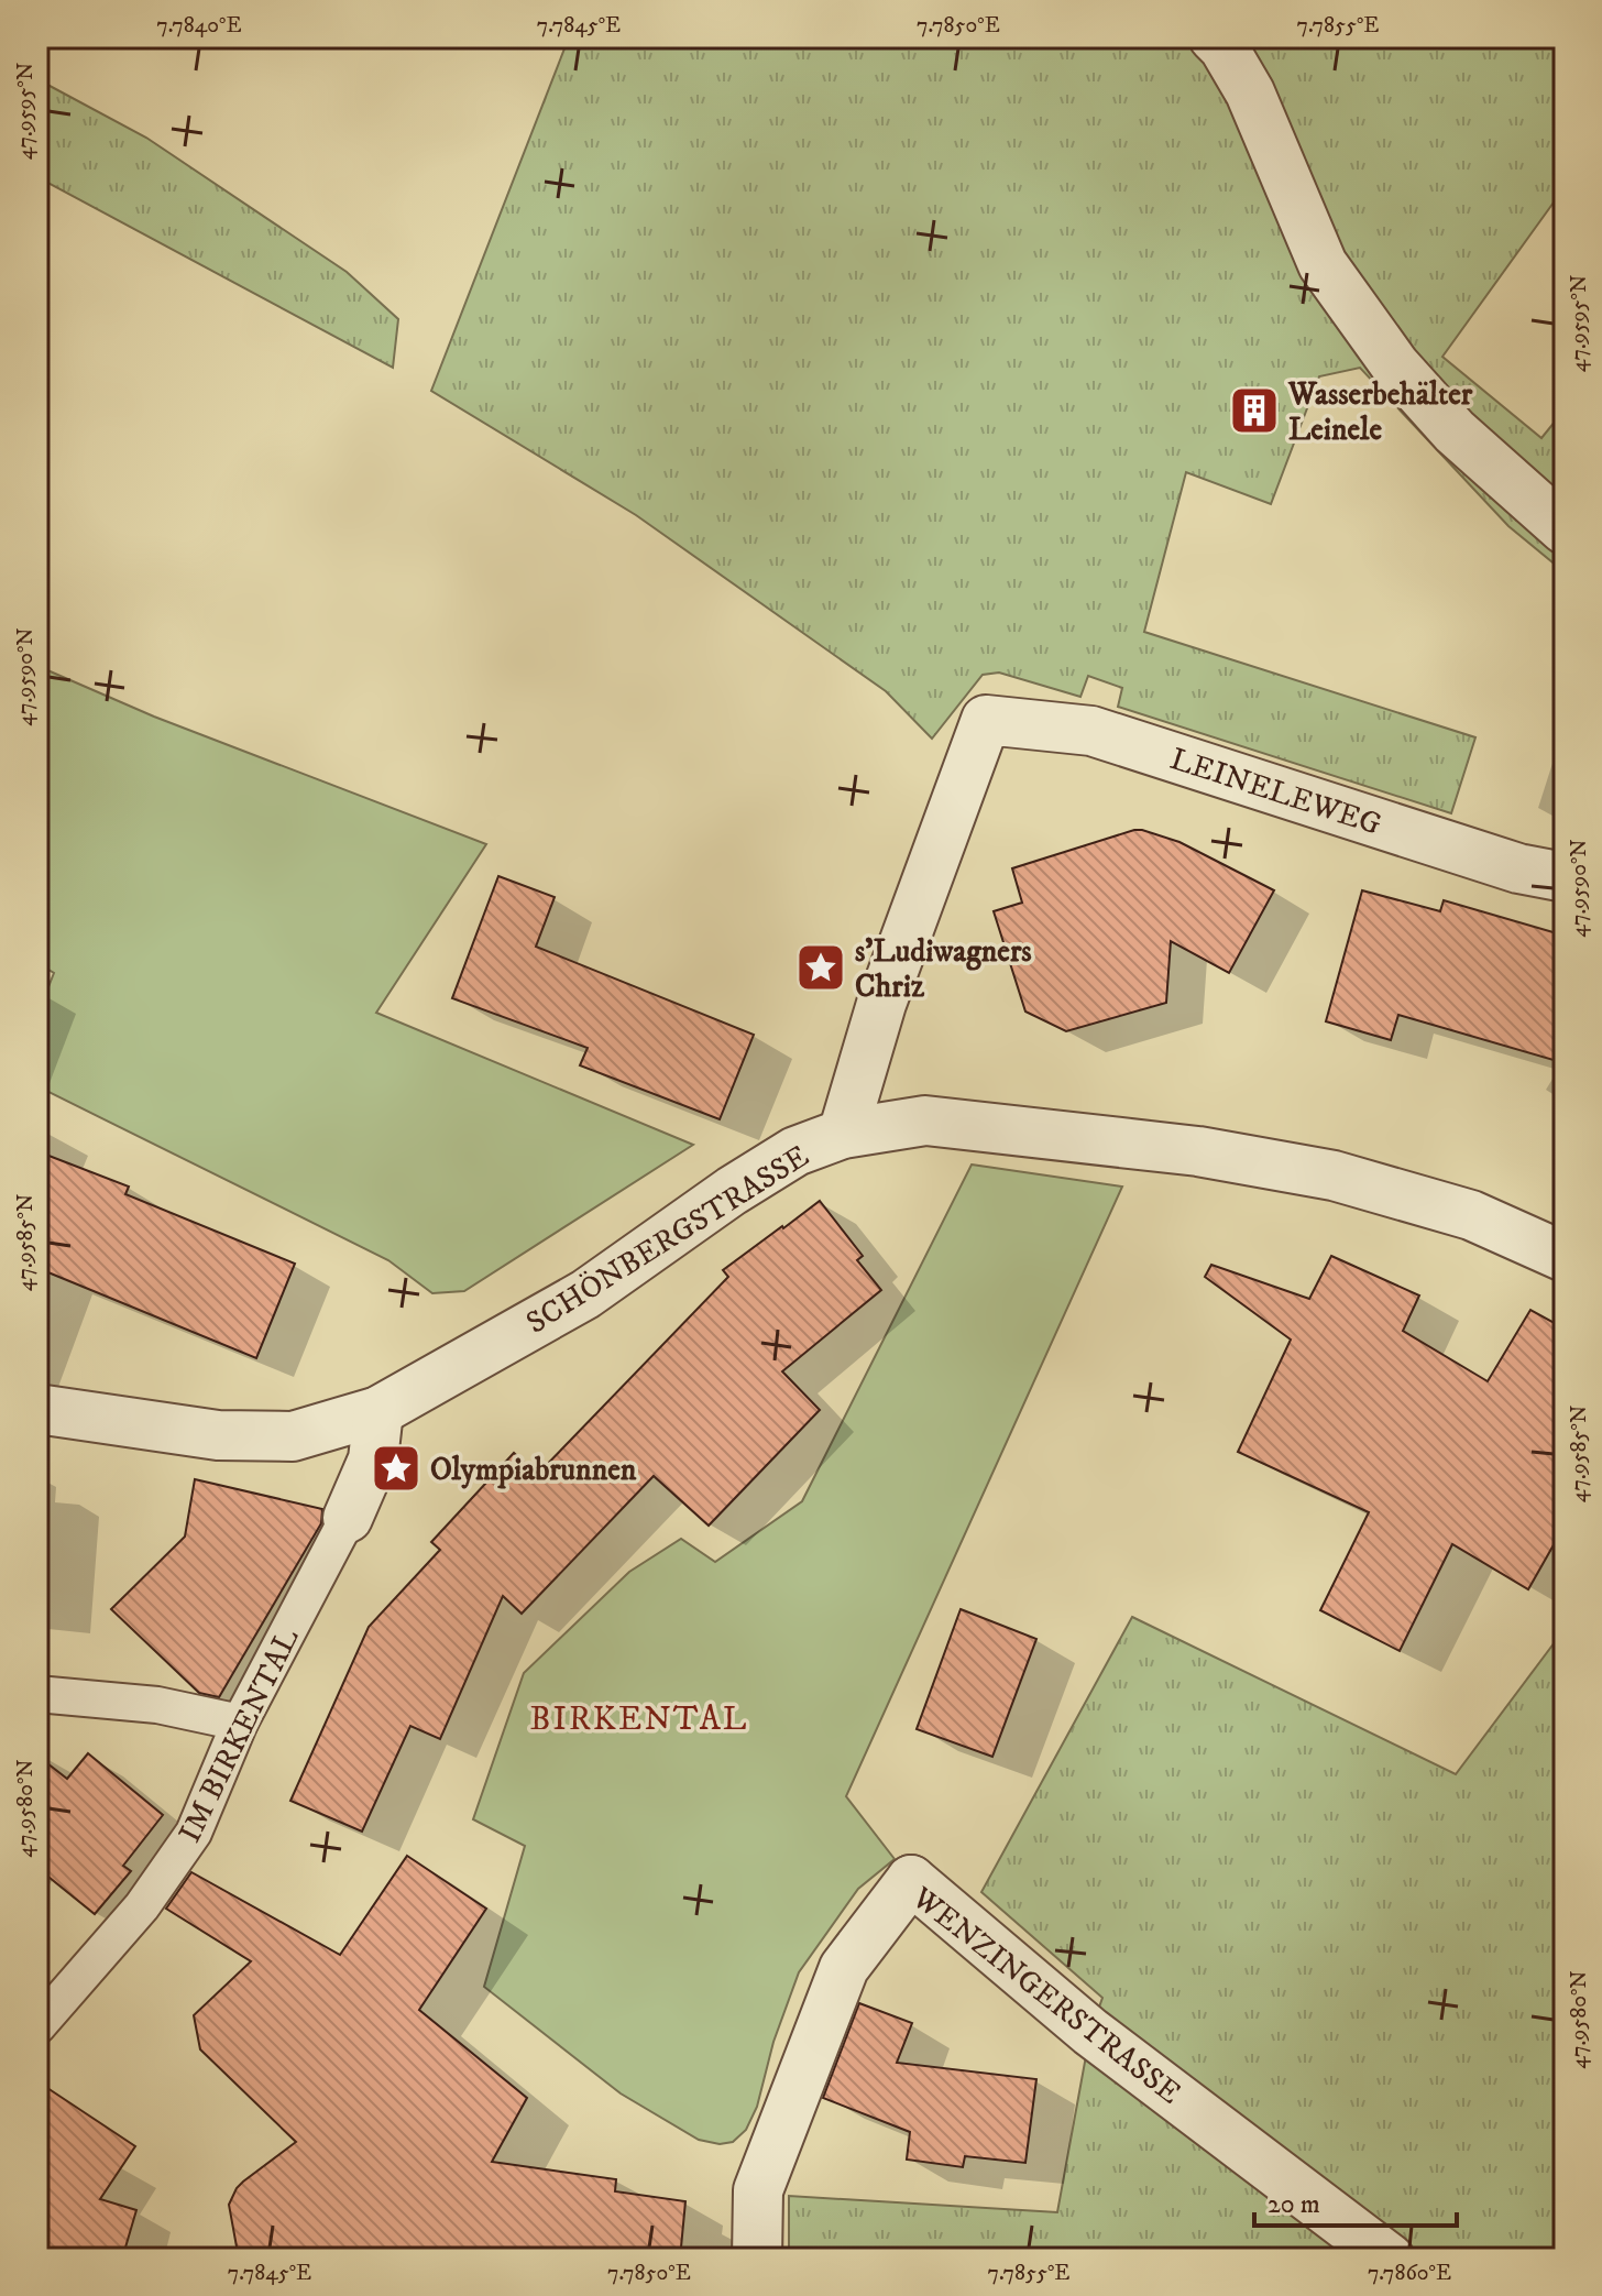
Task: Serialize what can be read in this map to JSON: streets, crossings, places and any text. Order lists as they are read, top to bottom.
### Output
{
  "streets": {
    "street": [
      "LEINELEWEG",
      "SCHÖNBERGSTRASSE",
      "IM BIRKENTAL",
      "WENZINGERSTRASSE"
    ]
  },
  "crossings": [
    ["LEINELEWEG", "SCHÖNBERGSTRASSE"],
    ["SCHÖNBERGSTRASSE", "IM BIRKENTAL"]
  ],
  "districts": ["BIRKENTAL"],
  "places": {
    "building": ["Wasserbehälter Leinele"],
    "place": ["s'Ludiwagners Chriz", "Olympiabrunnen"]
  },
  "scale_bar": "20 m",
  "coordinates": [
    "7.7840°E",
    "7.7845°E",
    "7.7850°E",
    "7.7855°E",
    "47.9595°N",
    "47.9590°N",
    "47.9585°N",
    "47.9580°N",
    "7.7860°E"
  ]
}
